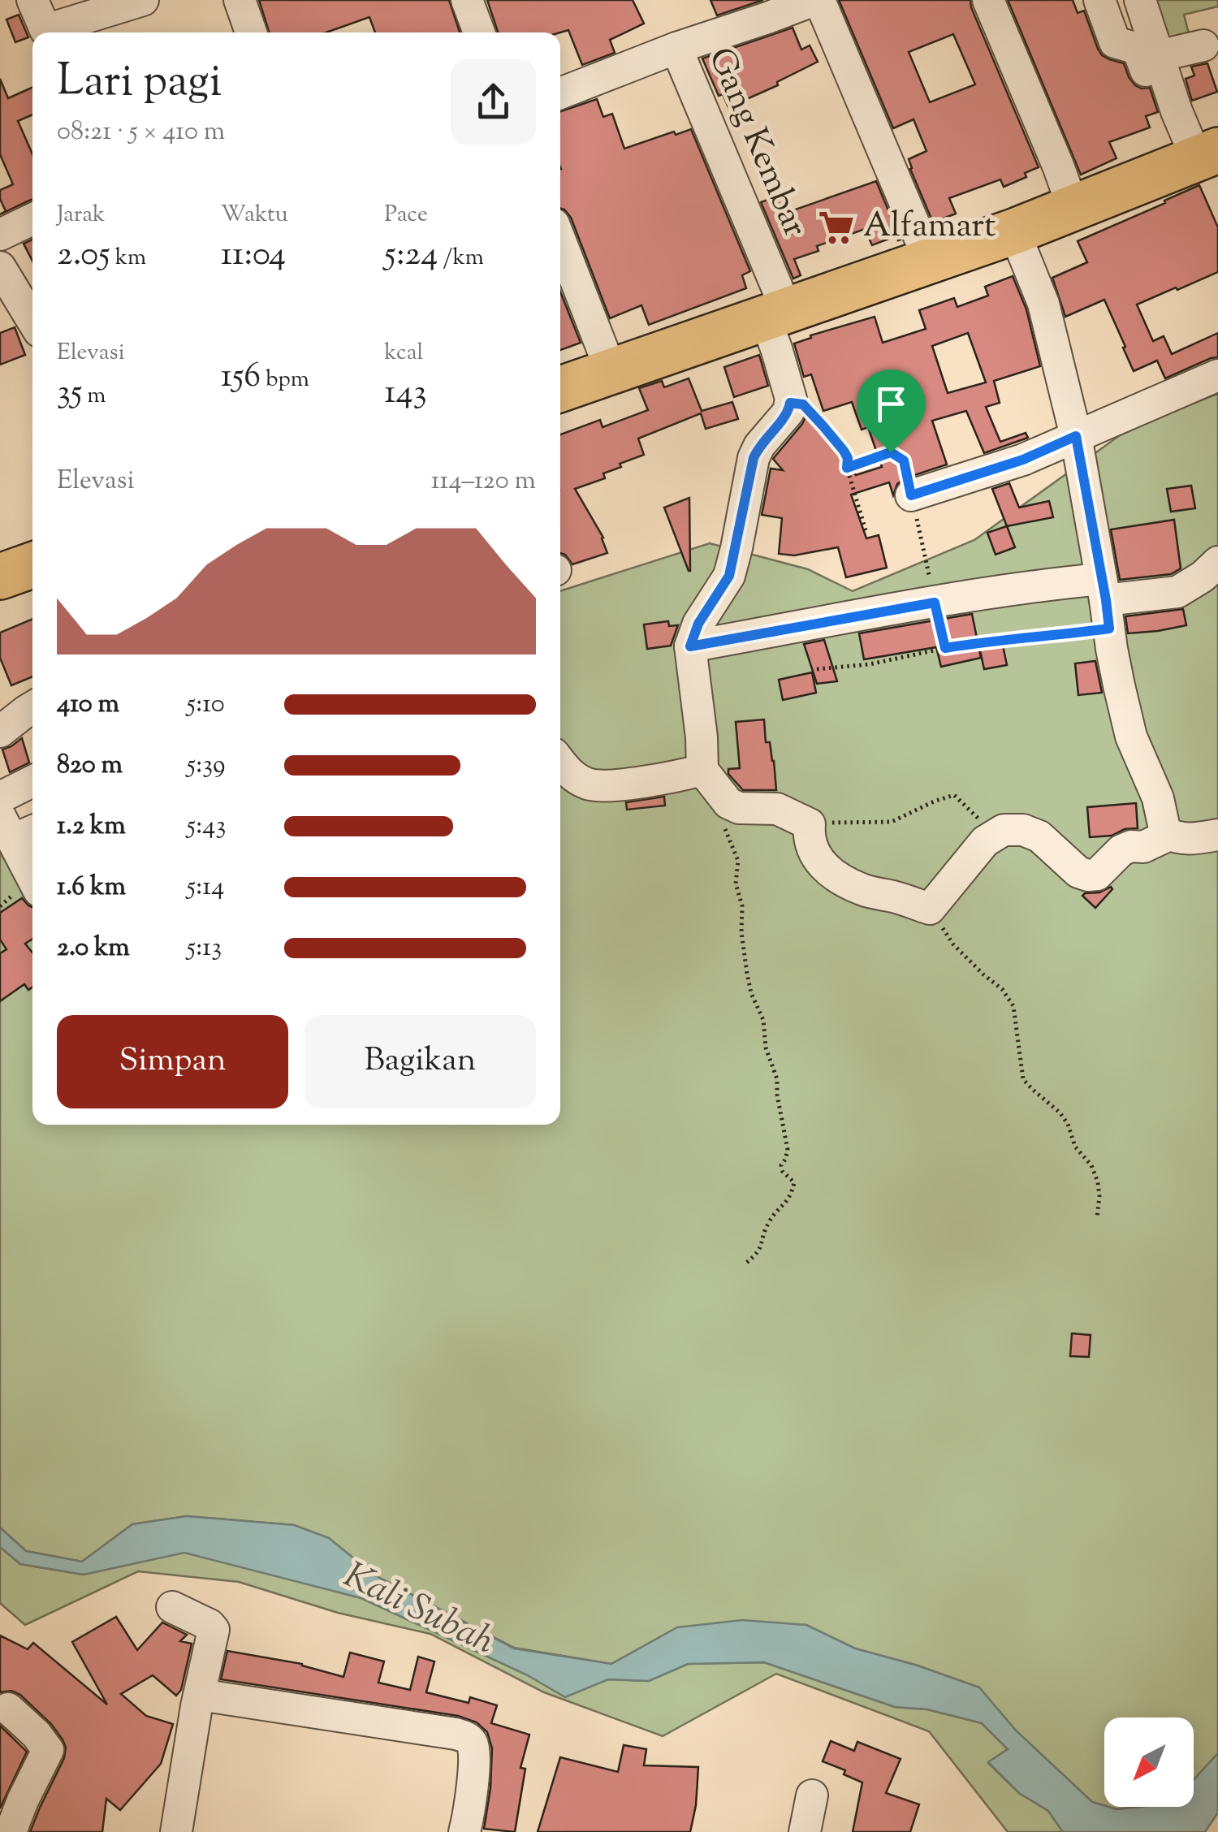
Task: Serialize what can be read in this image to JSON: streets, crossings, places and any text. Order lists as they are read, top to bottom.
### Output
{
  "streets": {
    "street": ["Gang Kembar"]
  },
  "water": ["Kali Subah"],
  "places": {
    "supermarket": ["Alfamart"]
  },
  "north": "bottom left",
  "page": {
    "heading": ["Lari pagi", "08:21 · 5 × 410 m"],
    "stats": [
      ["Jarak", "2.05 km"],
      ["Waktu", "11:04"],
      ["Pace", "5:24 /km"],
      ["Elevasi", "35 m"],
      ["156 bpm"],
      ["kcal", "143"]
    ],
    "chart": ["Elevasi", "114–120 m"],
    "list": [
      {
        "name": "410 m",
        "note": "5:10"
      },
      {
        "name": "820 m",
        "note": "5:39"
      },
      {
        "name": "1.2 km",
        "note": "5:43"
      },
      {
        "name": "1.6 km",
        "note": "5:14"
      },
      {
        "name": "2.0 km",
        "note": "5:13"
      }
    ],
    "buttons": ["Simpan", "Bagikan"]
  }
}
